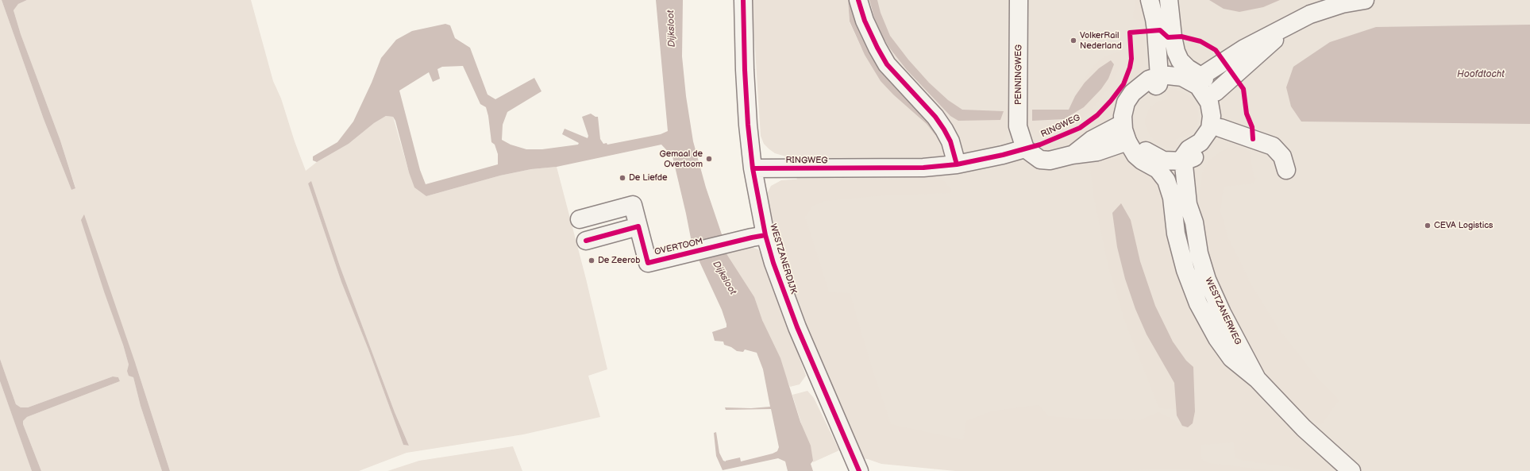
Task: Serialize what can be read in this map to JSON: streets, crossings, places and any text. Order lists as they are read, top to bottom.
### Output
{
  "streets": {
    "street": [
      "PENNINGWEG",
      "RINGWEG",
      "OVERTOOM",
      "WESTZANERDIJK",
      "WESTZANERWEG"
    ]
  },
  "crossings": [
    ["PENNINGWEG", "RINGWEG"],
    ["RINGWEG", "WESTZANERDIJK"],
    ["OVERTOOM", "WESTZANERDIJK"]
  ],
  "water": ["Dijksloot", "Hoofdtocht"],
  "places": [
    "VolkerRail Nederland",
    "Gemaal de Overtoom",
    "De Liefde",
    "CEVA Logistics",
    "De Zeerob"
  ]
}
